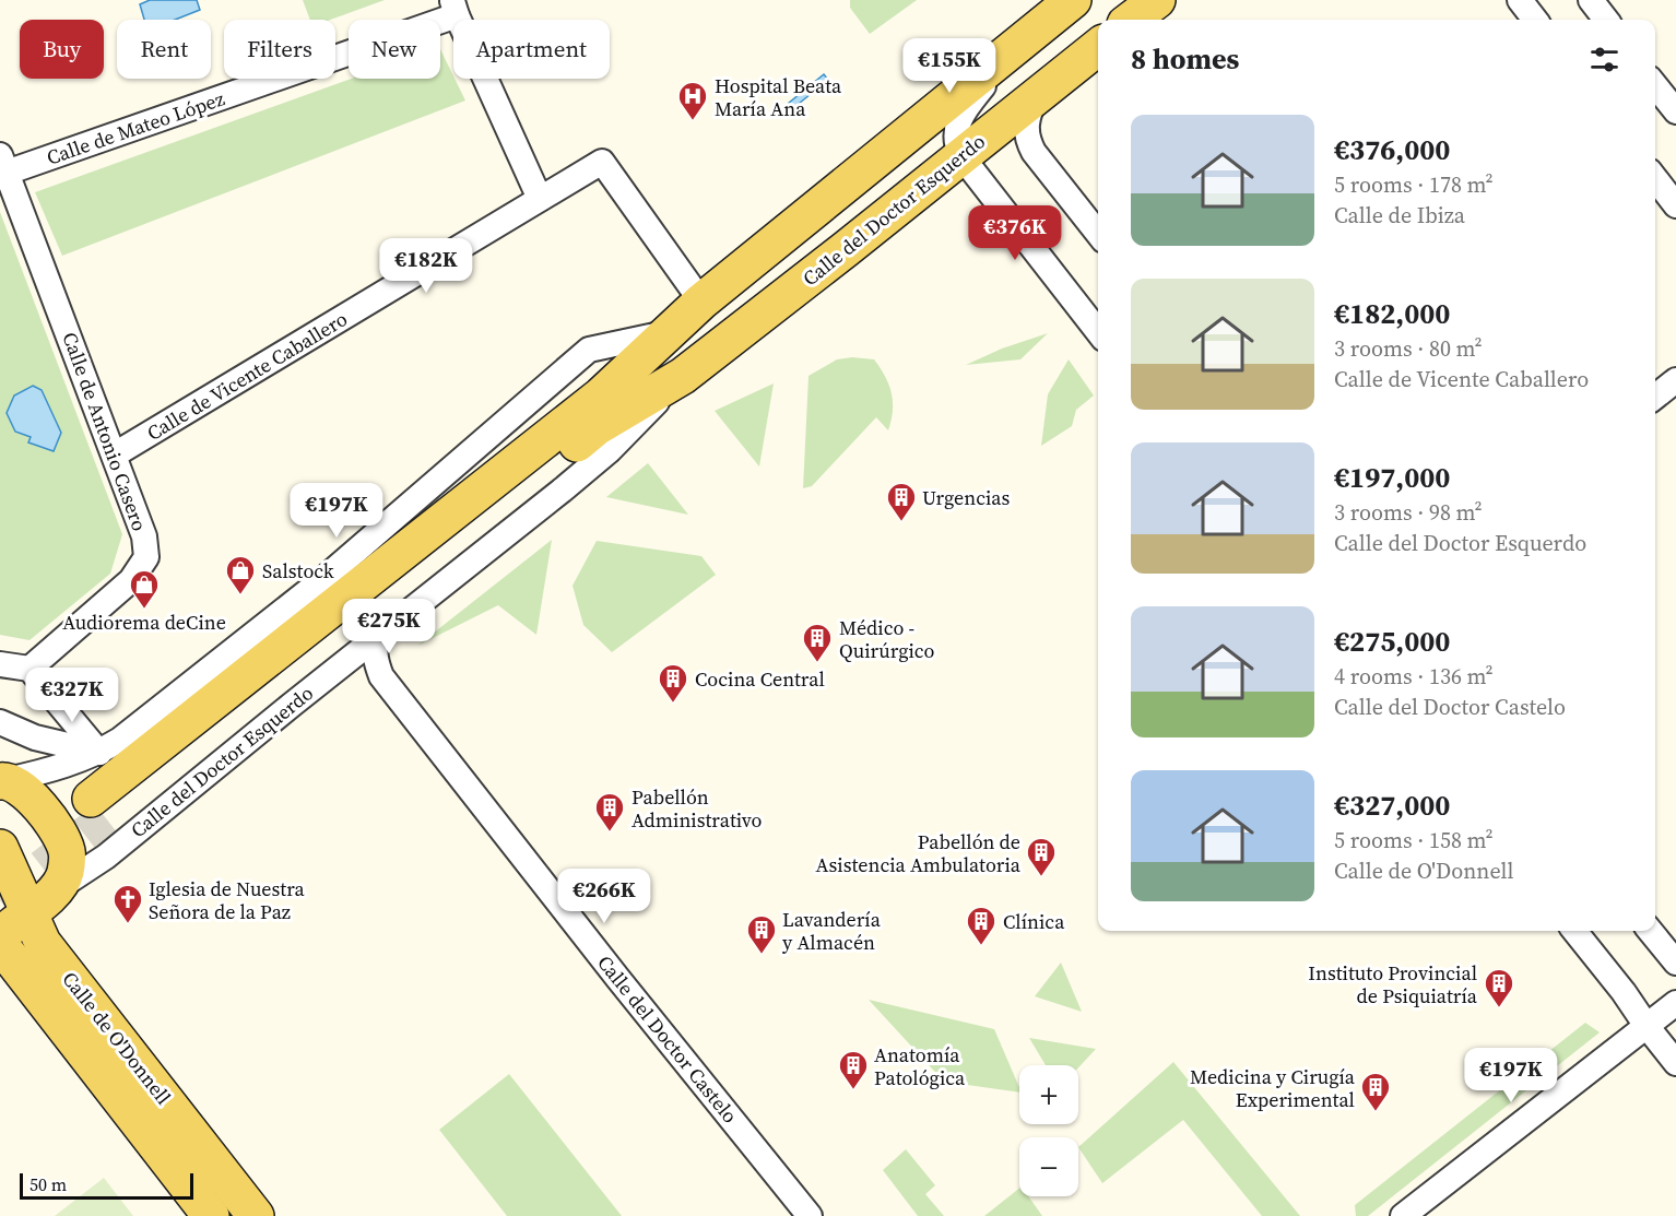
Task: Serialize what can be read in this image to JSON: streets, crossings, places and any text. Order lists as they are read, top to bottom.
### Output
{
  "streets": {
    "main road": ["Calle del Doctor Esquerdo", "Calle de O'Donnell"],
    "street": [
      "Calle de Mateo López",
      "Calle de Vicente Caballero",
      "Calle de Antonio Casero",
      "Calle del Doctor Castelo"
    ]
  },
  "crossings": [
    ["Calle de Mateo López", "Calle de Antonio Casero"],
    ["Calle del Doctor Esquerdo", "Calle de Vicente Caballero"],
    ["Calle del Doctor Esquerdo", "Calle de O'Donnell"],
    ["Calle del Doctor Esquerdo", "Calle del Doctor Castelo"],
    ["Calle de Vicente Caballero", "Calle de Antonio Casero"]
  ],
  "places": {
    "hospital": ["Hospital Beata María Ana"],
    "building": [
      "Urgencias",
      "Médico - Quirúrgico",
      "Cocina Central",
      "Pabellón Administrativo",
      "Pabellón de Asistencia Ambulatoria",
      "Clínica",
      "Lavandería y Almacén",
      "Instituto Provincial de Psiquiatría",
      "Anatomía Patológica",
      "Medicina y Cirugía Experimental"
    ],
    "shop": ["Salstock", "Audiorema deCine"],
    "church": ["Iglesia de Nuestra Señora de la Paz"]
  },
  "scale_bar": "50 m",
  "page": {
    "chip": [
      "Buy",
      "Rent",
      "Filters",
      "New",
      "Apartment"
    ],
    "heading": "8 homes",
    "price": [
      "€155K",
      "€376K",
      "€182K",
      "€197K",
      "€275K",
      "€327K",
      "€266K",
      "€197K"
    ],
    "list": [
      {
        "name": "€376,000",
        "note": "5 rooms · 178 m² · Calle de Ibiza"
      },
      {
        "name": "€182,000",
        "note": "3 rooms · 80 m² · Calle de Vicente Caballero"
      },
      {
        "name": "€197,000",
        "note": "3 rooms · 98 m² · Calle del Doctor Esquerdo"
      },
      {
        "name": "€275,000",
        "note": "4 rooms · 136 m² · Calle del Doctor Castelo"
      },
      {
        "name": "€327,000",
        "note": "5 rooms · 158 m² · Calle de O'Donnell"
      }
    ],
    "map_buttons": ["+", "−"],
    "scale": "50 m"
  }
}
